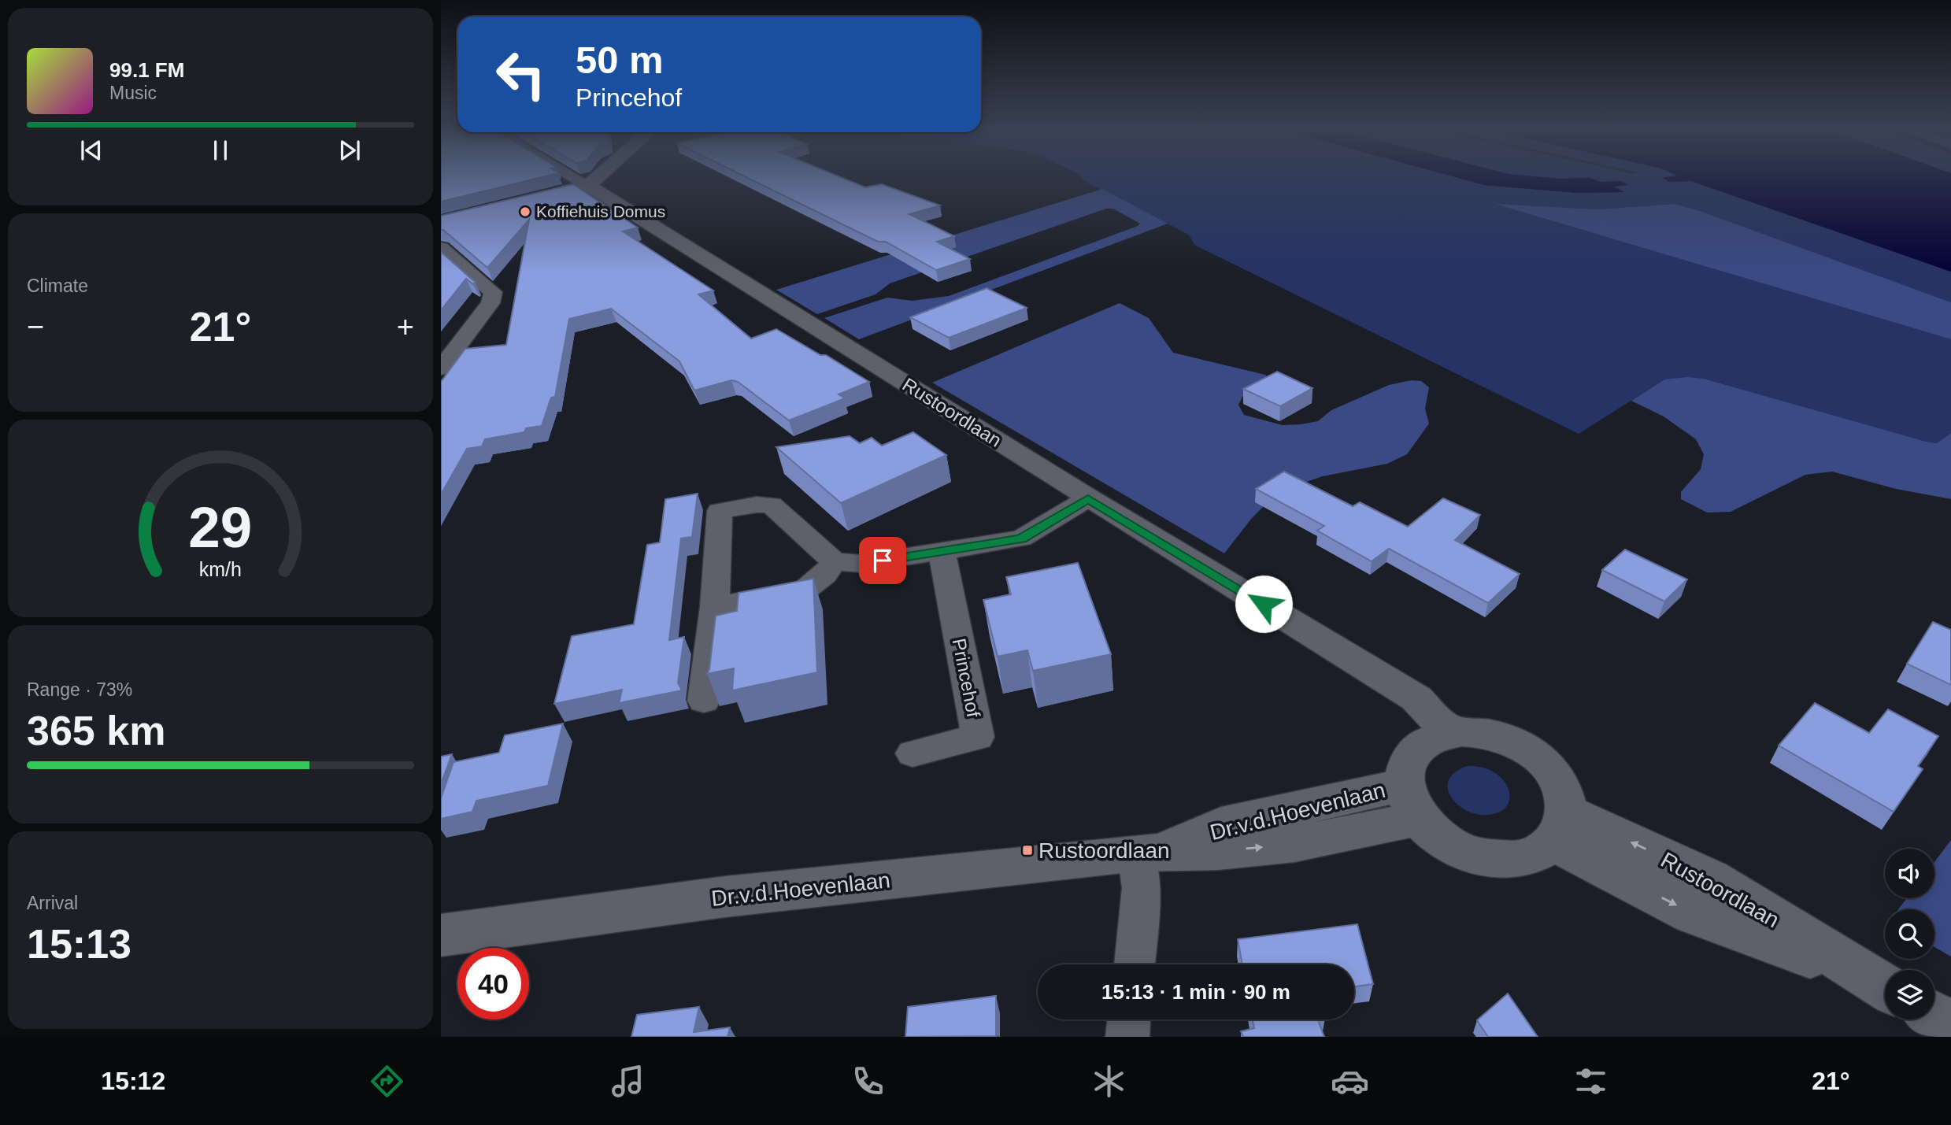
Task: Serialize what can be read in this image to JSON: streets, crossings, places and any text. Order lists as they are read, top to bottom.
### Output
{
  "streets": {
    "street": ["Rustoordlaan", "Princehof", "Dr.v.d.Hoevenlaan"]
  },
  "crossings": [
    ["Rustoordlaan", "Dr.v.d.Hoevenlaan"]
  ],
  "places": {
    "other": ["Koffiehuis Domus"],
    "transit": ["Rustoordlaan"]
  },
  "page": {
    "turn": ["50 m", "Princehof"],
    "song": ["99.1 FM", "Music"],
    "tile": [
      "Climate",
      ["Range · 73%", "365 km"],
      ["Arrival", "15:13"]
    ],
    "heat": ["−", "21°", "+"],
    "limit": "40",
    "trip": "15:13 · 1 min · 90 m",
    "tabs": ["15:12", "21°"],
    "gauge": ["29", "km/h"]
  }
}
